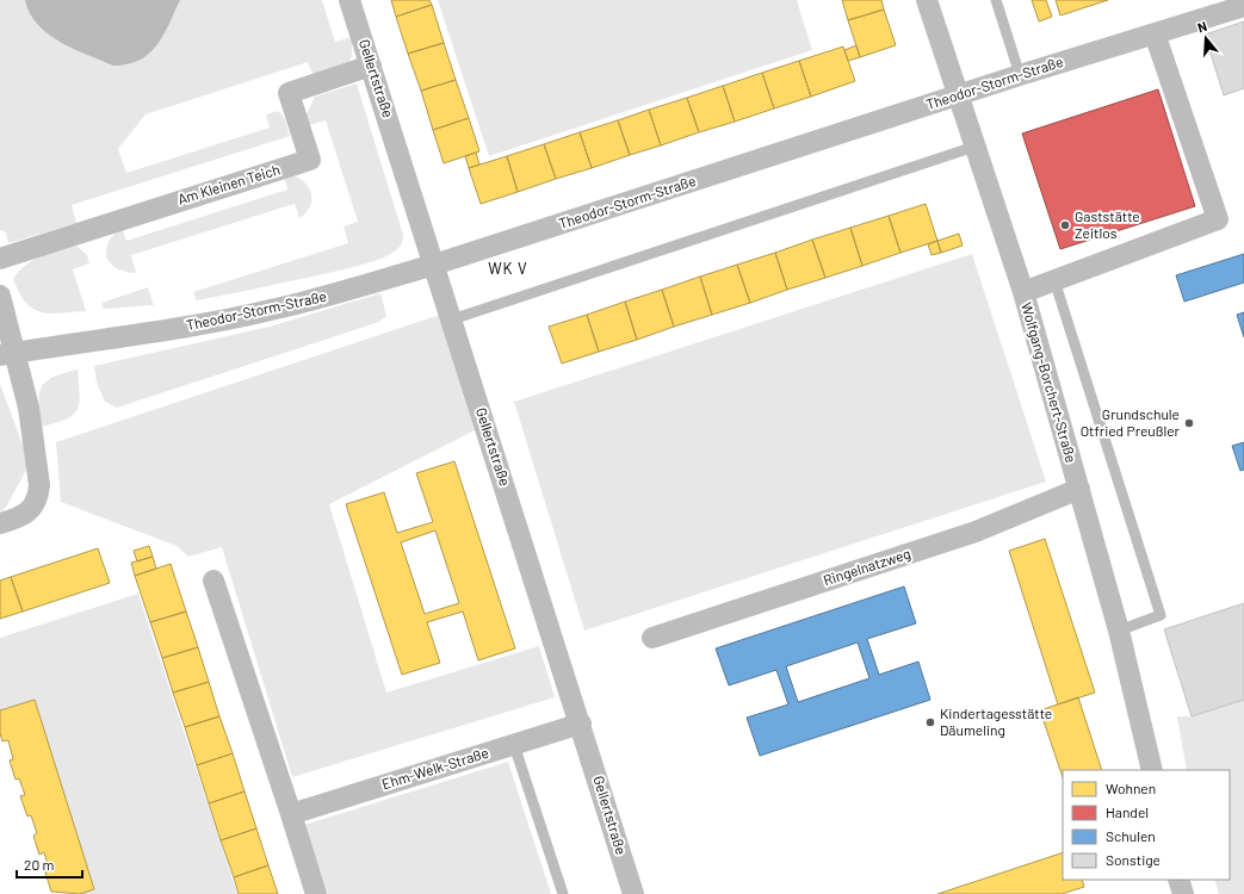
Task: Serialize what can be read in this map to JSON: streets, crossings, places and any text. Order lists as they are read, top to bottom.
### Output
{
  "streets": {
    "street": [
      "Gellertstraße",
      "Theodor-Storm-Straße",
      "Am Kleinen Teich",
      "Wolfgang-Borchert-Straße",
      "Ringelnatzweg",
      "Ehm-Welk-Straße"
    ]
  },
  "crossings": [
    ["Gellertstraße", "Theodor-Storm-Straße"],
    ["Gellertstraße", "Am Kleinen Teich"],
    ["Gellertstraße", "Ehm-Welk-Straße"],
    ["Theodor-Storm-Straße", "Wolfgang-Borchert-Straße"],
    ["Wolfgang-Borchert-Straße", "Ringelnatzweg"]
  ],
  "districts": ["WK V"],
  "places": ["Gaststätte Zeitlos", "Grundschule Otfried Preußler", "Kindertagesstätte Däumeling"],
  "legend": [
    "Wohnen",
    "Handel",
    "Schulen",
    "Sonstige"
  ],
  "scale_bar": "20 m",
  "north": "top"
}
